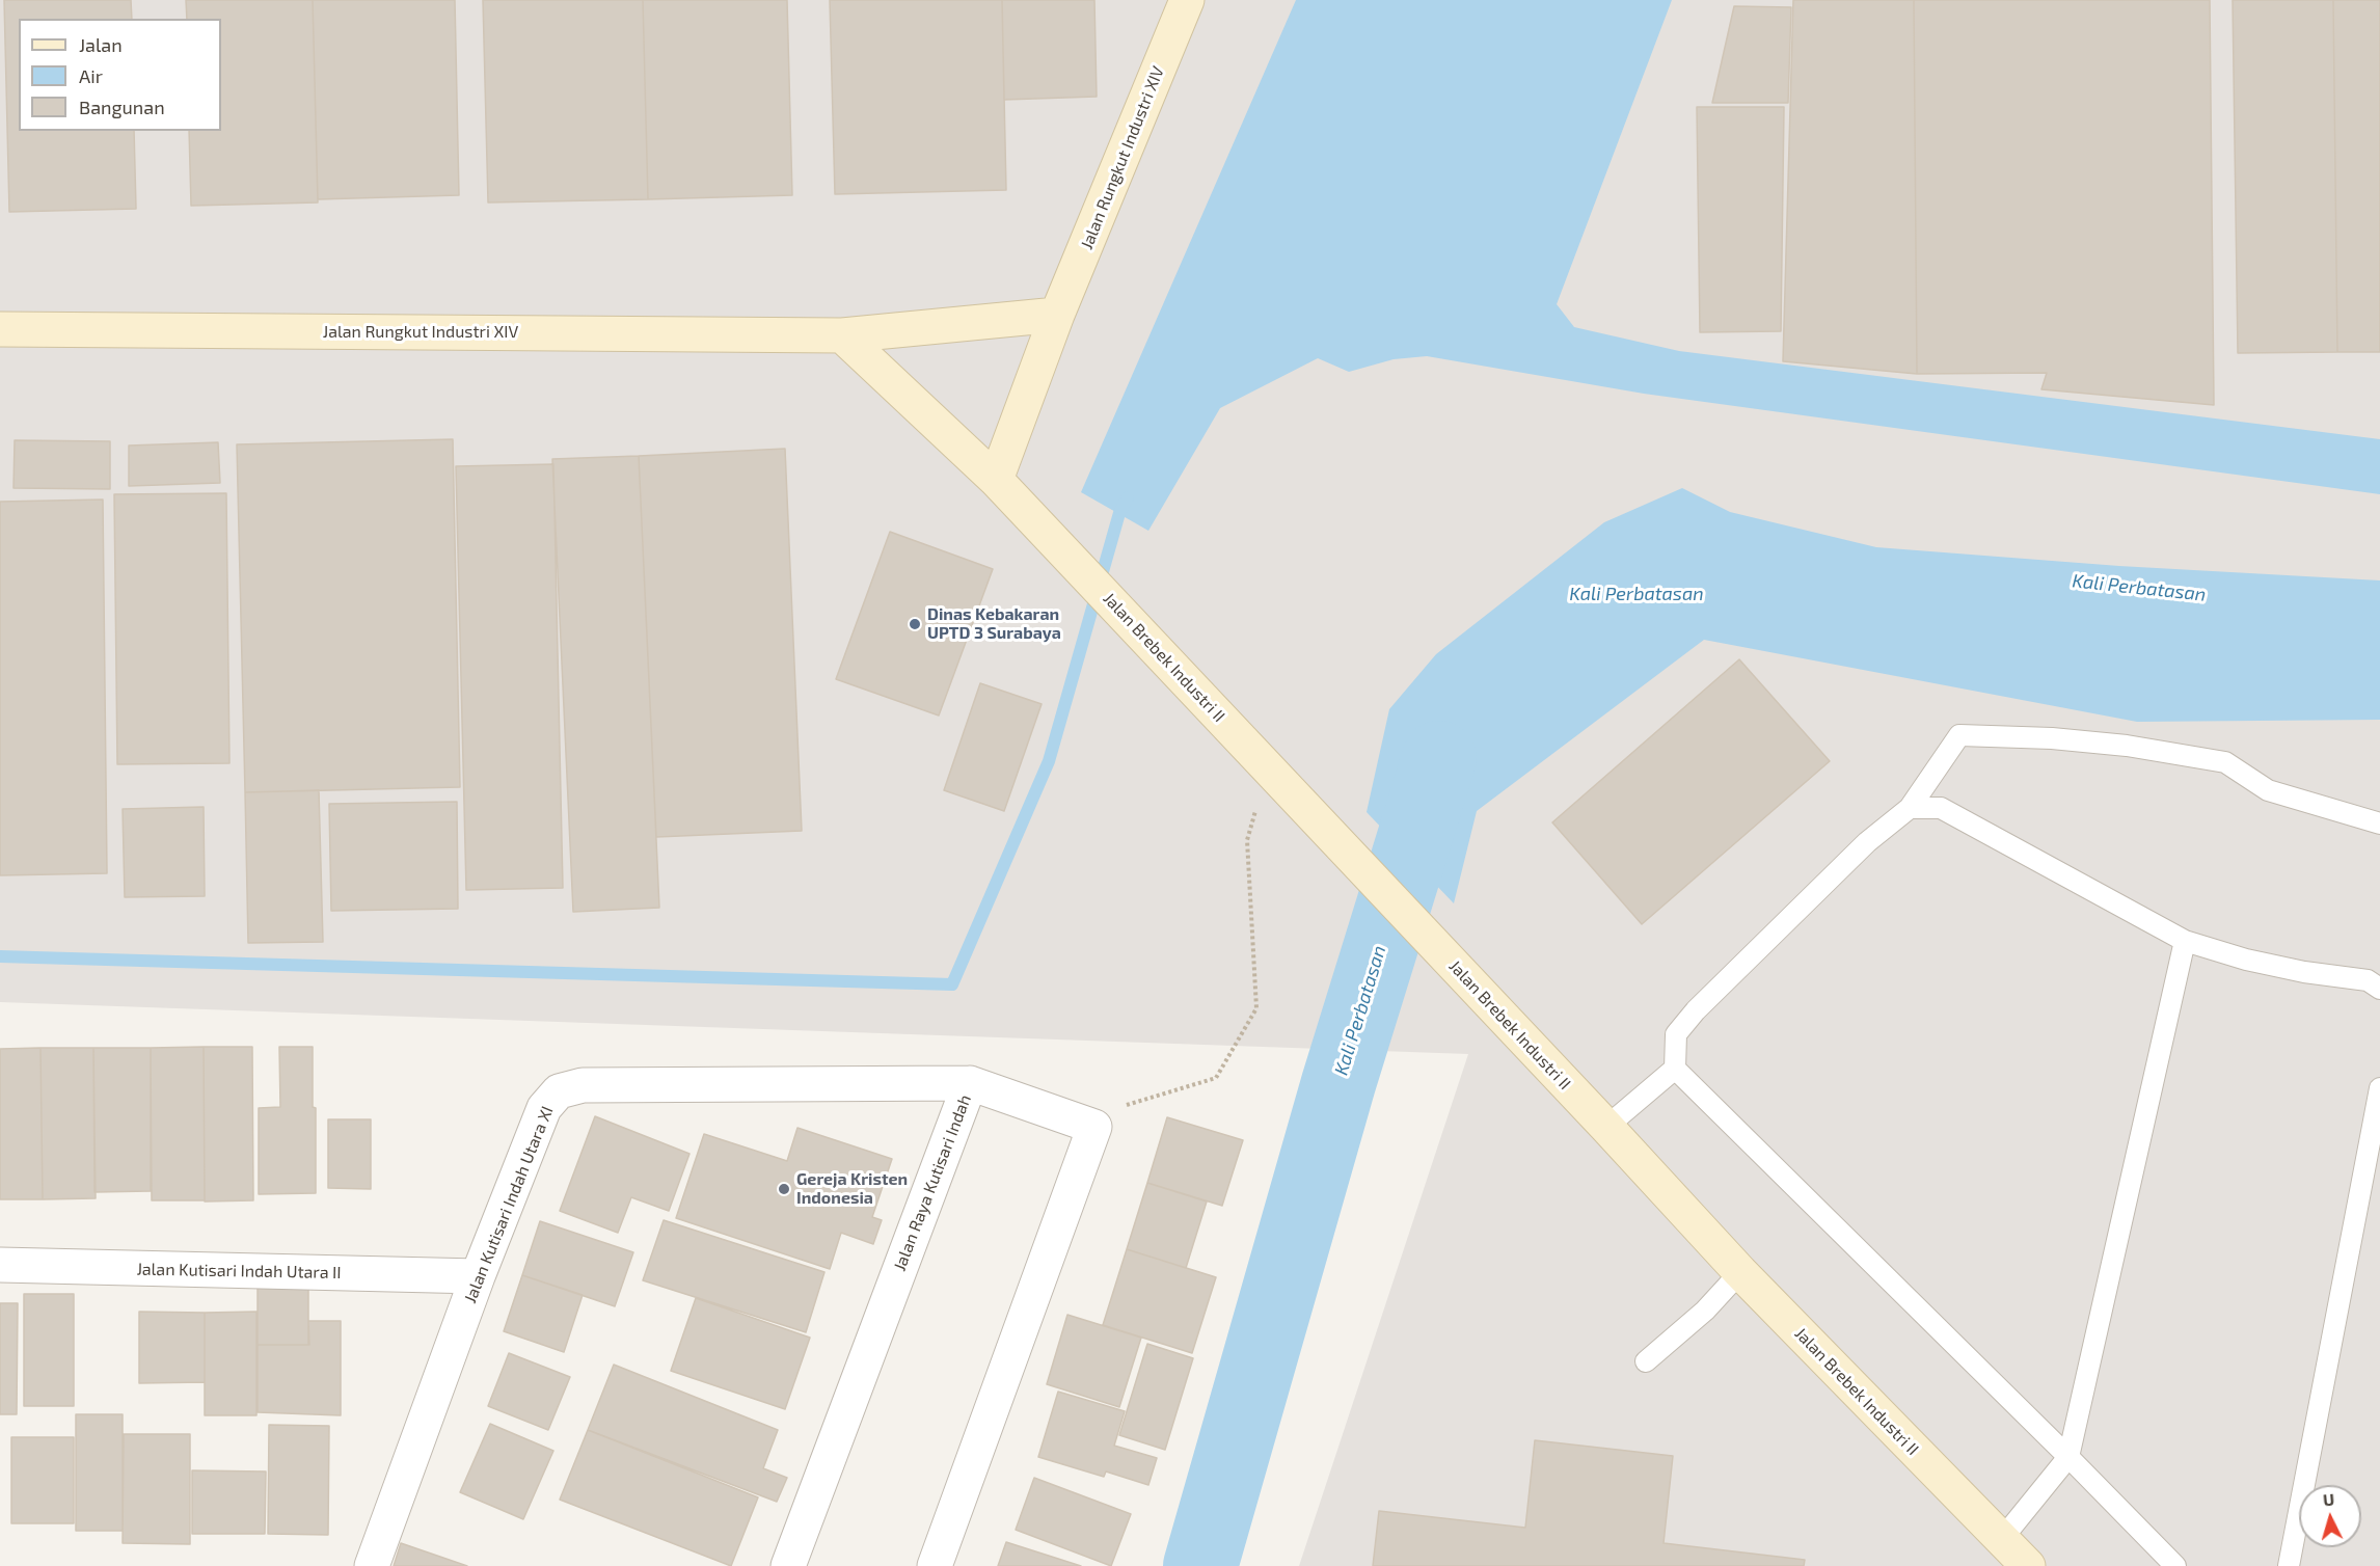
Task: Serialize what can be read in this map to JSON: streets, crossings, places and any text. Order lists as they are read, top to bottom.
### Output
{
  "streets": {
    "street": [
      "Jalan Rungkut Industri XIV",
      "Jalan Brebek Industri II",
      "Jalan Raya Kutisari Indah",
      "Jalan Kutisari Indah Utara XI",
      "Jalan Kutisari Indah Utara II"
    ]
  },
  "crossings": [
    ["Jalan Rungkut Industri XIV", "Jalan Brebek Industri II"],
    ["Jalan Raya Kutisari Indah", "Jalan Kutisari Indah Utara XI"],
    ["Jalan Kutisari Indah Utara XI", "Jalan Kutisari Indah Utara II"]
  ],
  "water": ["Kali Perbatasan"],
  "places": ["Dinas Kebakaran UPTD 3 Surabaya", "Gereja Kristen Indonesia"],
  "legend": ["Jalan", "Air", "Bangunan"],
  "north": "top"
}
